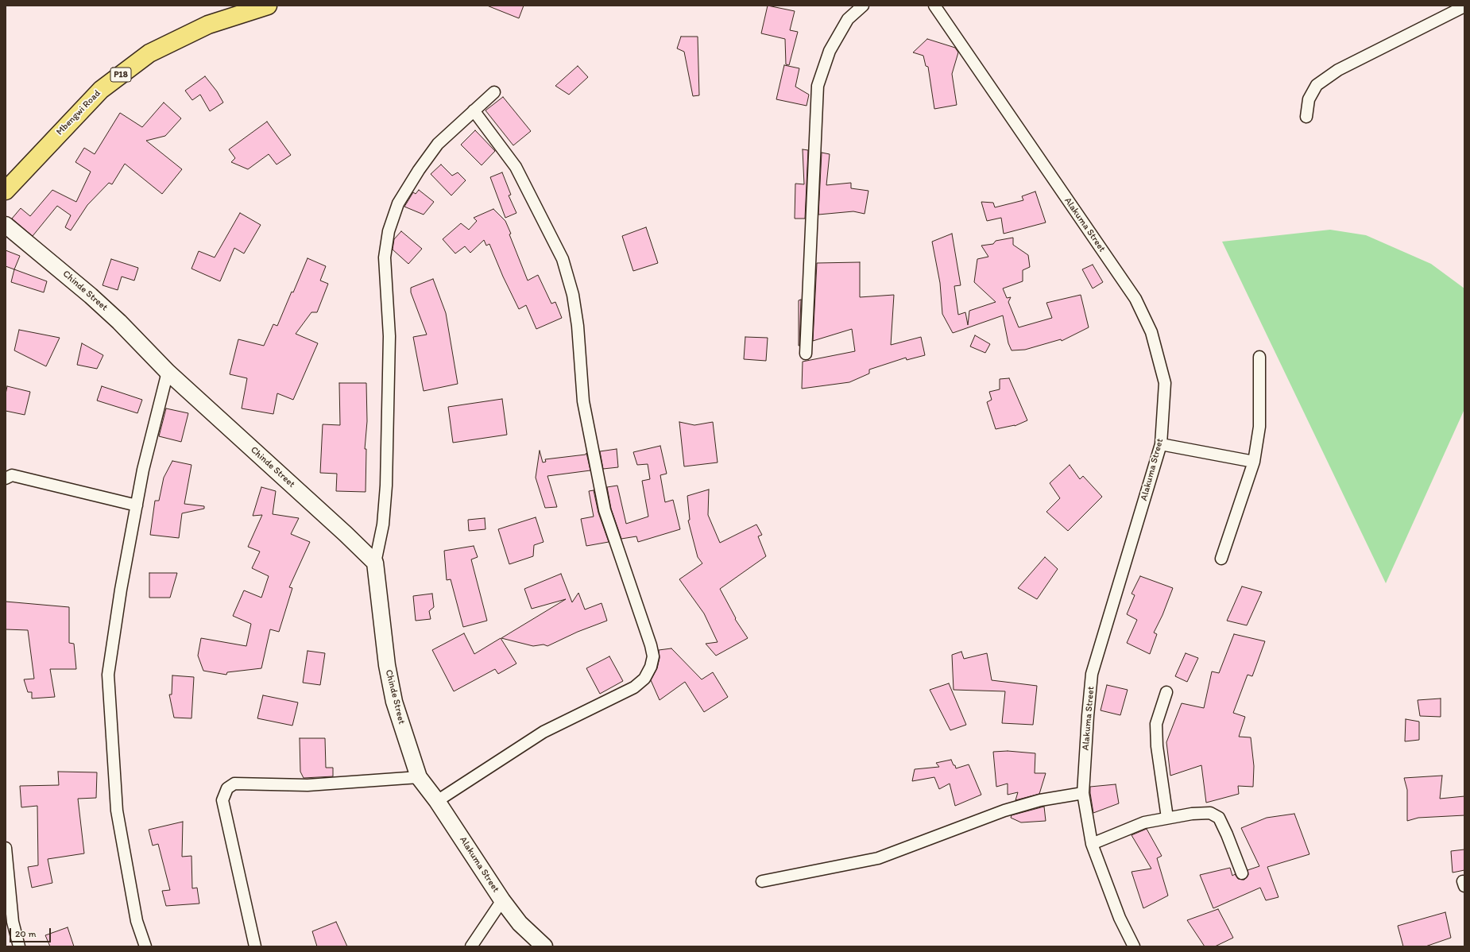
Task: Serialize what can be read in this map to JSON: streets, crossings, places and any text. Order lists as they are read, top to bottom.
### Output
{
  "streets": {
    "main road": ["P18", "Mbengwi Road"],
    "street": ["Alakuma Street", "Chinde Street"]
  },
  "crossings": [
    ["Alakuma Street", "Chinde Street"]
  ],
  "scale_bar": "20 m"
}
